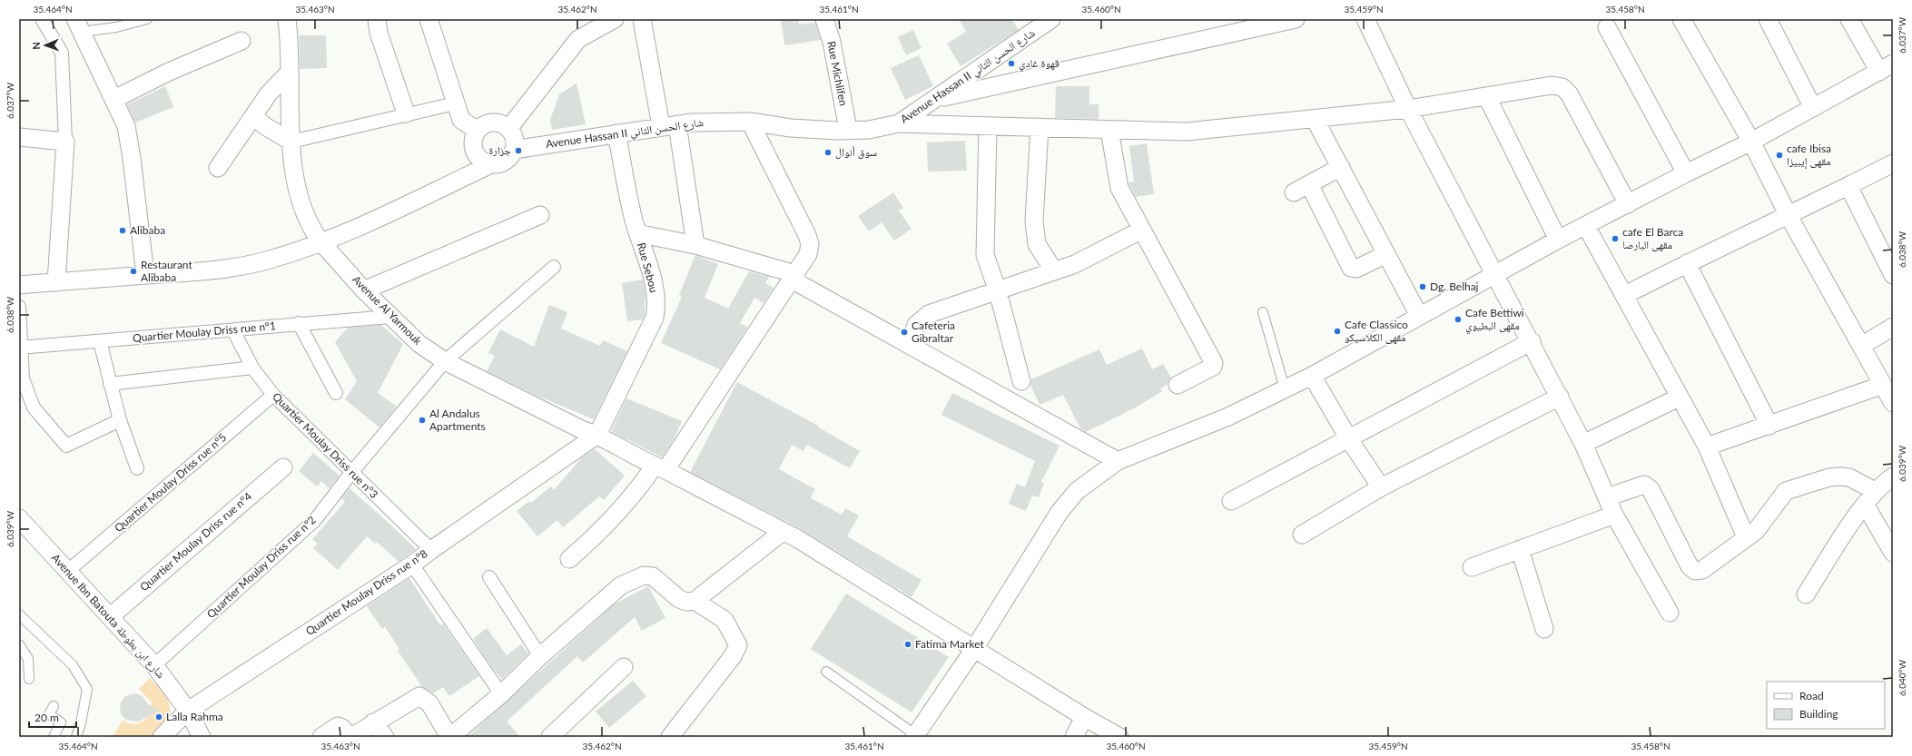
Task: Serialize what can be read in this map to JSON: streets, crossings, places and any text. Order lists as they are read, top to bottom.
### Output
{
  "streets": {
    "street": [
      "Rue Michlifen",
      "Avenue Hassan II شارع الحسن الثاني",
      "Rue Sebou",
      "Avenue Al Yarmouk",
      "Quartier Moulay Driss rue n°1",
      "Quartier Moulay Driss rue n°3",
      "Quartier Moulay Driss rue n°5",
      "Quartier Moulay Driss rue n°4",
      "Quartier Moulay Driss rue n°2",
      "Quartier Moulay Driss rue n°8",
      "Avenue Ibn Batouta شارع ابن بطوطة"
    ]
  },
  "crossings": [
    ["Rue Michlifen", "Avenue Hassan II شارع الحسن الثاني"],
    ["Avenue Hassan II شارع الحسن الثاني", "Rue Sebou"],
    ["Rue Sebou", "Avenue Al Yarmouk"],
    ["Rue Sebou", "Quartier Moulay Driss rue n°8"],
    ["Avenue Al Yarmouk", "Quartier Moulay Driss rue n°1"],
    ["Avenue Al Yarmouk", "Quartier Moulay Driss rue n°2"],
    ["Avenue Al Yarmouk", "Quartier Moulay Driss rue n°8"],
    ["Quartier Moulay Driss rue n°1", "Quartier Moulay Driss rue n°3"],
    ["Quartier Moulay Driss rue n°3", "Quartier Moulay Driss rue n°5"],
    ["Quartier Moulay Driss rue n°3", "Quartier Moulay Driss rue n°2"],
    ["Quartier Moulay Driss rue n°3", "Quartier Moulay Driss rue n°8"],
    ["Quartier Moulay Driss rue n°5", "Avenue Ibn Batouta شارع ابن بطوطة"],
    ["Quartier Moulay Driss rue n°4", "Avenue Ibn Batouta شارع ابن بطوطة"],
    ["Quartier Moulay Driss rue n°2", "Avenue Ibn Batouta شارع ابن بطوطة"],
    ["Quartier Moulay Driss rue n°8", "Avenue Ibn Batouta شارع ابن بطوطة"]
  ],
  "places": [
    "قهوة غادي",
    "جزارة",
    "سوق أنوال",
    "cafe Ibisa مقهى إيبيزا",
    "Alibaba",
    "cafe El Barca مقهى البارصا",
    "Restaurant Alibaba",
    "Dg. Belhaj",
    "Cafe Bettiwi مقهى البطيوي",
    "Cafe Classico مقهى الكلاسيكو",
    "Cafeteria Gibraltar",
    "Al Andalus Apartments",
    "Fatima Market",
    "Lalla Rahma"
  ],
  "legend": ["Road", "Building"],
  "scale_bar": "20 m",
  "north": "left",
  "coordinates": [
    "35.464°N",
    "35.463°N",
    "35.462°N",
    "35.461°N",
    "35.460°N",
    "35.459°N",
    "35.458°N",
    "6.037°W",
    "6.038°W",
    "6.039°W",
    "6.040°W"
  ]
}
